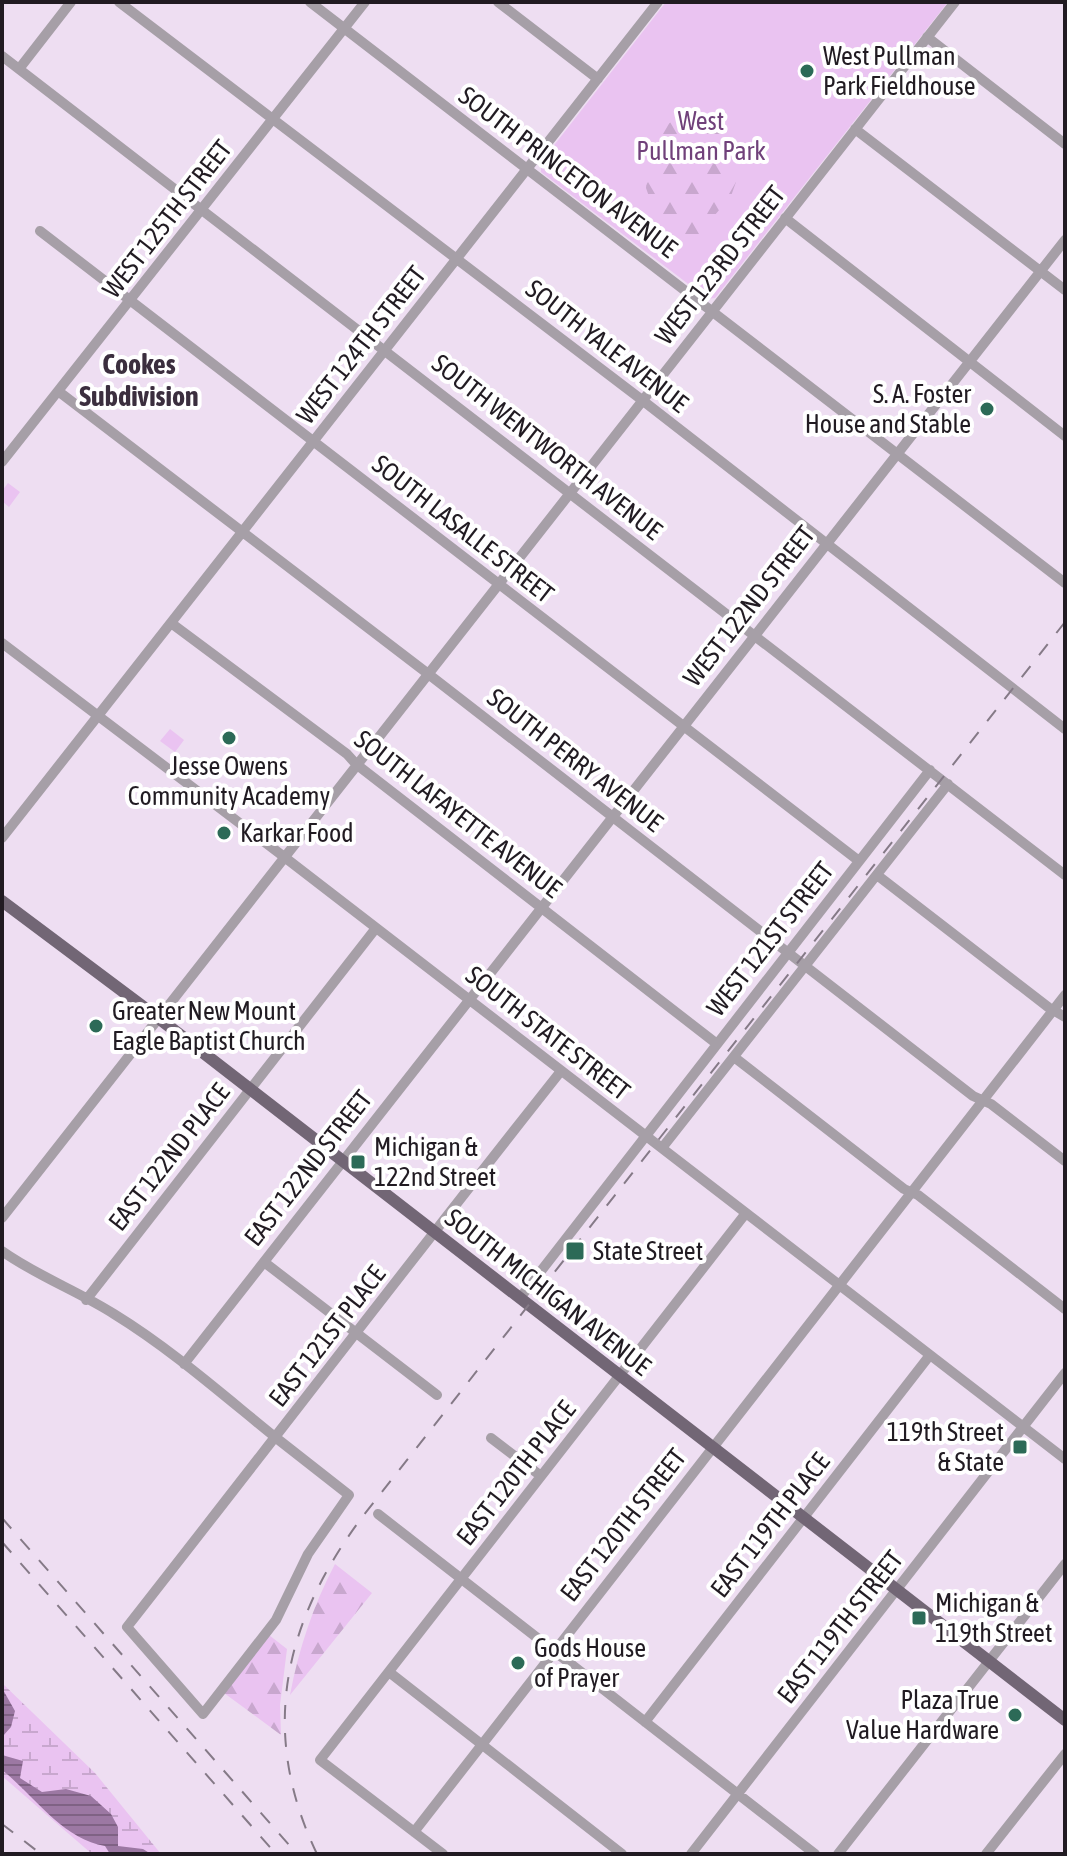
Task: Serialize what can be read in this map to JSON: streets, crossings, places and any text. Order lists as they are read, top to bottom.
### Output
{
  "streets": {
    "main road": ["SOUTH MICHIGAN AVENUE"],
    "street": [
      "SOUTH PRINCETON AVENUE",
      "WEST 125TH STREET",
      "WEST 123RD STREET",
      "WEST 124TH STREET",
      "SOUTH YALE AVENUE",
      "SOUTH WENTWORTH AVENUE",
      "SOUTH LASALLE STREET",
      "WEST 122ND STREET",
      "SOUTH PERRY AVENUE",
      "SOUTH LAFAYETTE AVENUE",
      "WEST 121ST STREET",
      "SOUTH STATE STREET",
      "EAST 122ND PLACE",
      "EAST 122ND STREET",
      "EAST 121ST PLACE",
      "EAST 120TH PLACE",
      "EAST 120TH STREET",
      "EAST 119TH PLACE",
      "EAST 119TH STREET"
    ]
  },
  "crossings": [
    ["SOUTH PRINCETON AVENUE", "WEST 125TH STREET"],
    ["SOUTH PRINCETON AVENUE", "WEST 123RD STREET"],
    ["SOUTH PRINCETON AVENUE", "WEST 124TH STREET"],
    ["SOUTH PRINCETON AVENUE", "WEST 122ND STREET"],
    ["WEST 125TH STREET", "SOUTH YALE AVENUE"],
    ["WEST 125TH STREET", "SOUTH WENTWORTH AVENUE"],
    ["WEST 125TH STREET", "SOUTH LASALLE STREET"],
    ["WEST 125TH STREET", "SOUTH PERRY AVENUE"],
    ["WEST 123RD STREET", "SOUTH YALE AVENUE"],
    ["WEST 123RD STREET", "SOUTH WENTWORTH AVENUE"],
    ["WEST 123RD STREET", "SOUTH LASALLE STREET"],
    ["WEST 123RD STREET", "SOUTH PERRY AVENUE"],
    ["WEST 123RD STREET", "SOUTH LAFAYETTE AVENUE"],
    ["WEST 123RD STREET", "SOUTH STATE STREET"],
    ["WEST 123RD STREET", "SOUTH MICHIGAN AVENUE"],
    ["WEST 124TH STREET", "SOUTH YALE AVENUE"],
    ["WEST 124TH STREET", "SOUTH WENTWORTH AVENUE"],
    ["WEST 124TH STREET", "SOUTH LASALLE STREET"],
    ["WEST 124TH STREET", "SOUTH PERRY AVENUE"],
    ["WEST 124TH STREET", "SOUTH LAFAYETTE AVENUE"],
    ["WEST 124TH STREET", "SOUTH STATE STREET"],
    ["SOUTH YALE AVENUE", "WEST 122ND STREET"],
    ["SOUTH WENTWORTH AVENUE", "WEST 122ND STREET"],
    ["SOUTH WENTWORTH AVENUE", "WEST 121ST STREET"],
    ["SOUTH LASALLE STREET", "WEST 122ND STREET"],
    ["SOUTH LASALLE STREET", "WEST 121ST STREET"],
    ["WEST 122ND STREET", "SOUTH PERRY AVENUE"],
    ["WEST 122ND STREET", "SOUTH LAFAYETTE AVENUE"],
    ["WEST 122ND STREET", "SOUTH STATE STREET"],
    ["WEST 122ND STREET", "EAST 122ND STREET"],
    ["SOUTH PERRY AVENUE", "WEST 121ST STREET"],
    ["SOUTH PERRY AVENUE", "EAST 120TH STREET"],
    ["SOUTH LAFAYETTE AVENUE", "WEST 121ST STREET"],
    ["WEST 121ST STREET", "SOUTH STATE STREET"],
    ["WEST 121ST STREET", "SOUTH MICHIGAN AVENUE"],
    ["SOUTH STATE STREET", "EAST 122ND PLACE"],
    ["SOUTH STATE STREET", "EAST 122ND STREET"],
    ["SOUTH STATE STREET", "EAST 121ST PLACE"],
    ["SOUTH STATE STREET", "EAST 120TH PLACE"],
    ["SOUTH STATE STREET", "EAST 120TH STREET"],
    ["SOUTH STATE STREET", "EAST 119TH PLACE"],
    ["SOUTH STATE STREET", "EAST 119TH STREET"],
    ["EAST 122ND PLACE", "SOUTH MICHIGAN AVENUE"],
    ["EAST 122ND STREET", "SOUTH MICHIGAN AVENUE"],
    ["SOUTH MICHIGAN AVENUE", "EAST 121ST PLACE"],
    ["SOUTH MICHIGAN AVENUE", "EAST 120TH PLACE"],
    ["SOUTH MICHIGAN AVENUE", "EAST 120TH STREET"],
    ["SOUTH MICHIGAN AVENUE", "EAST 119TH PLACE"],
    ["SOUTH MICHIGAN AVENUE", "EAST 119TH STREET"],
    ["EAST 120TH PLACE", "EAST 120TH STREET"]
  ],
  "districts": ["Cookes Subdivision"],
  "parks": ["West Pullman Park"],
  "places": {
    "other": [
      "West Pullman Park Fieldhouse",
      "S. A. Foster House and Stable",
      "Jesse Owens Community Academy",
      "Karkar Food",
      "Greater New Mount Eagle Baptist Church",
      "Gods House of Prayer",
      "Plaza True Value Hardware"
    ],
    "transit": [
      "Michigan & 122nd Street",
      "State Street",
      "119th Street & State",
      "Michigan & 119th Street"
    ]
  }
}
